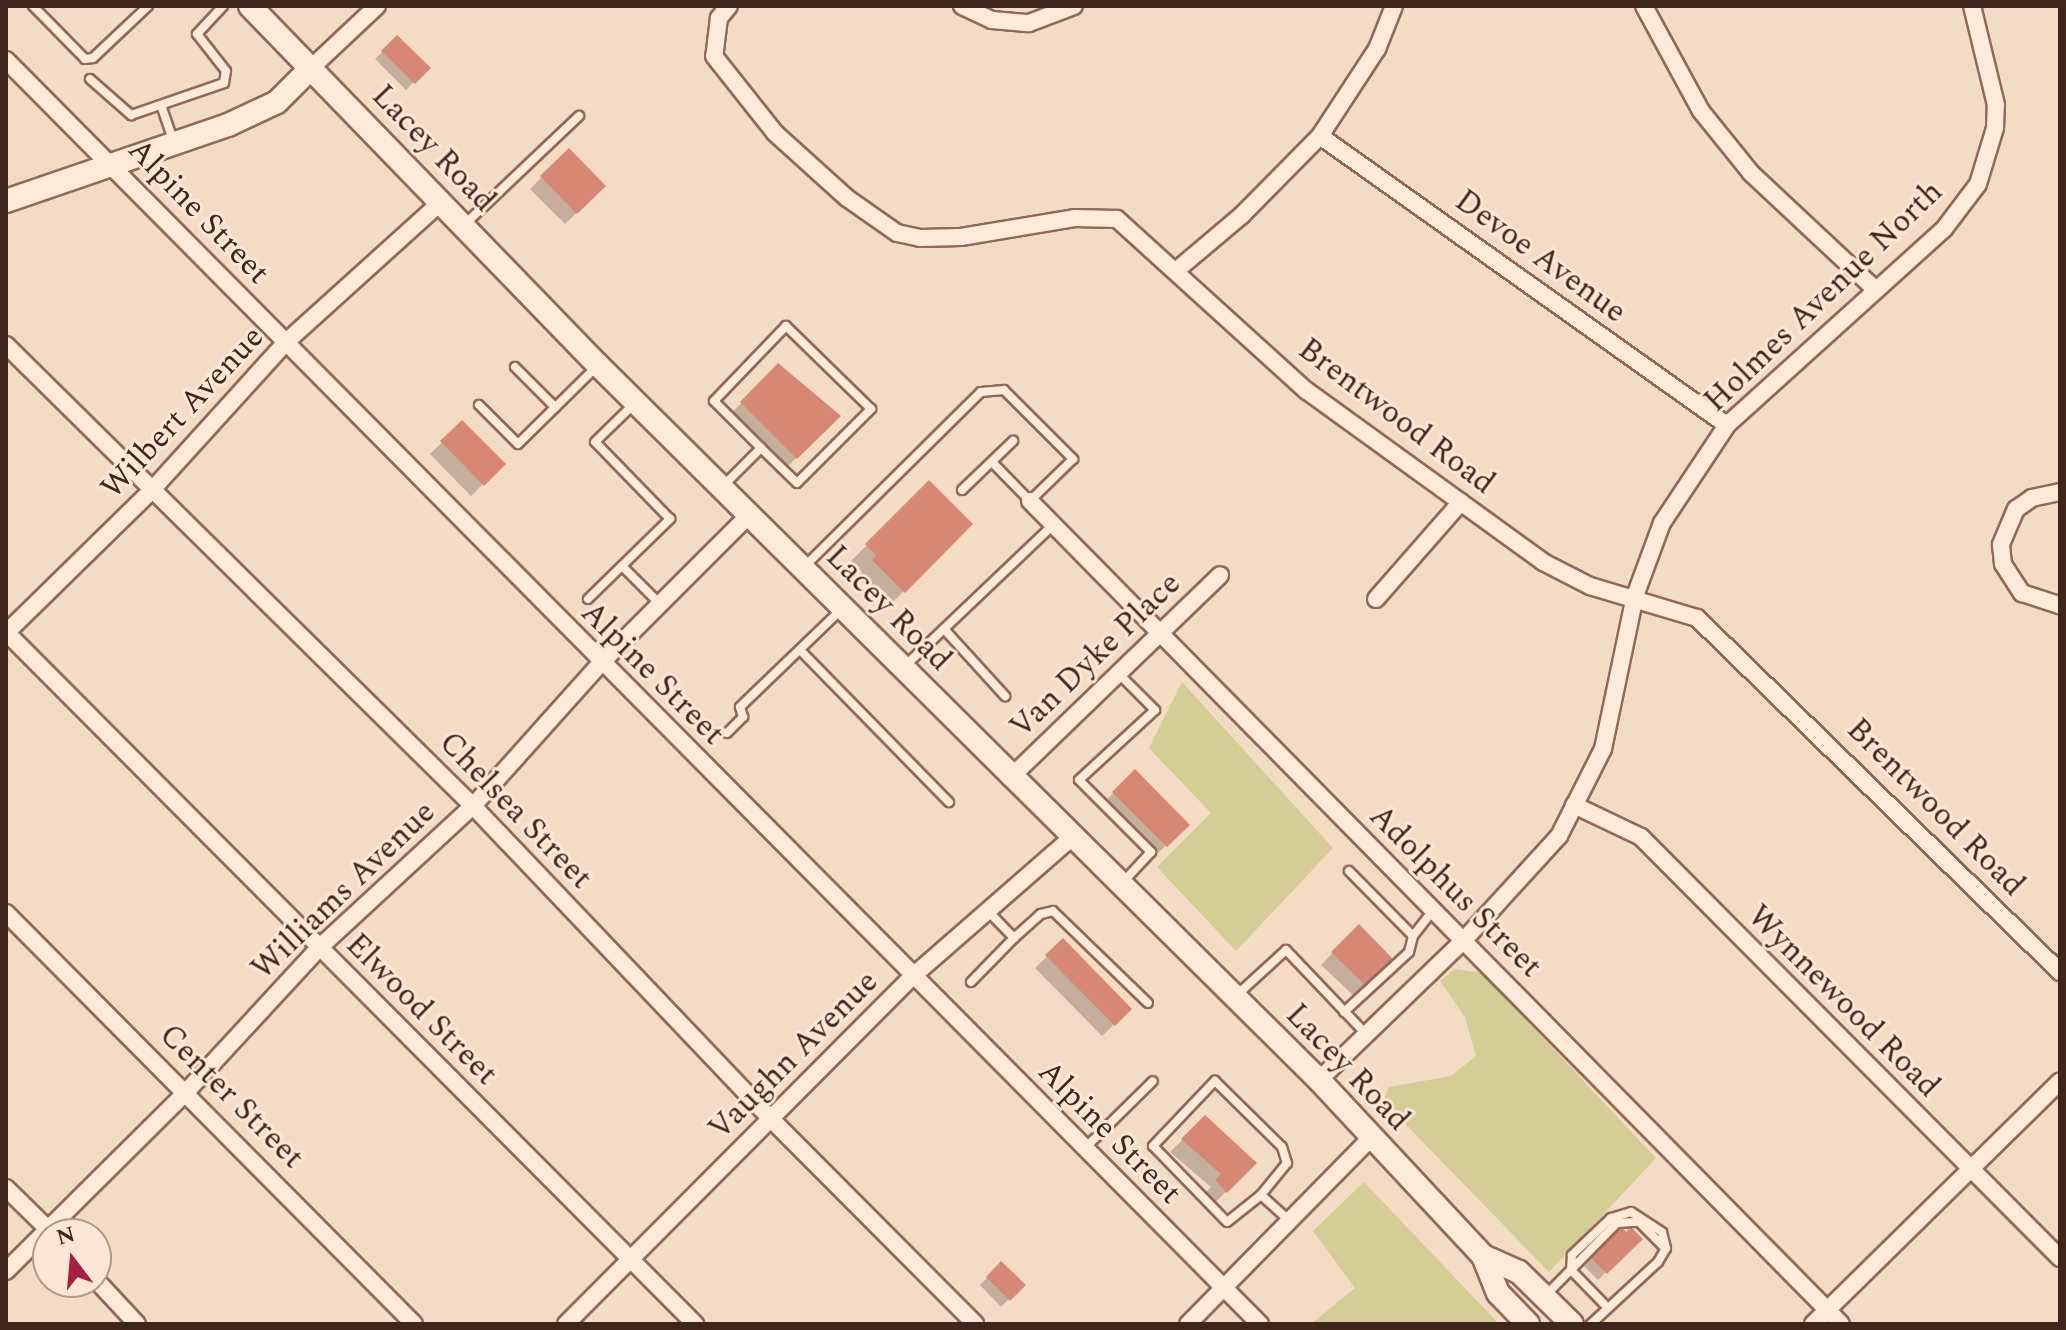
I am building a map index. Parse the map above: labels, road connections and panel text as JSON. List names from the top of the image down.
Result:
{
  "streets": {
    "main road": ["Lacey Road"],
    "street": [
      "Alpine Street",
      "Devoe Avenue",
      "Holmes Avenue North",
      "Wilbert Avenue",
      "Brentwood Road",
      "Van Dyke Place",
      "Chelsea Street",
      "Williams Avenue",
      "Adolphus Street",
      "Wynnewood Road",
      "Elwood Street",
      "Vaughn Avenue",
      "Center Street"
    ]
  },
  "crossings": [
    ["Lacey Road", "Holmes Avenue North"],
    ["Lacey Road", "Wilbert Avenue"],
    ["Lacey Road", "Van Dyke Place"],
    ["Lacey Road", "Williams Avenue"],
    ["Lacey Road", "Vaughn Avenue"],
    ["Alpine Street", "Wilbert Avenue"],
    ["Alpine Street", "Williams Avenue"],
    ["Alpine Street", "Vaughn Avenue"],
    ["Devoe Avenue", "Holmes Avenue North"],
    ["Holmes Avenue North", "Brentwood Road"],
    ["Holmes Avenue North", "Adolphus Street"],
    ["Holmes Avenue North", "Wynnewood Road"],
    ["Wilbert Avenue", "Chelsea Street"],
    ["Wilbert Avenue", "Elwood Street"],
    ["Van Dyke Place", "Adolphus Street"],
    ["Chelsea Street", "Williams Avenue"],
    ["Chelsea Street", "Vaughn Avenue"],
    ["Williams Avenue", "Elwood Street"],
    ["Williams Avenue", "Center Street"],
    ["Elwood Street", "Vaughn Avenue"]
  ],
  "north": "top"
}
